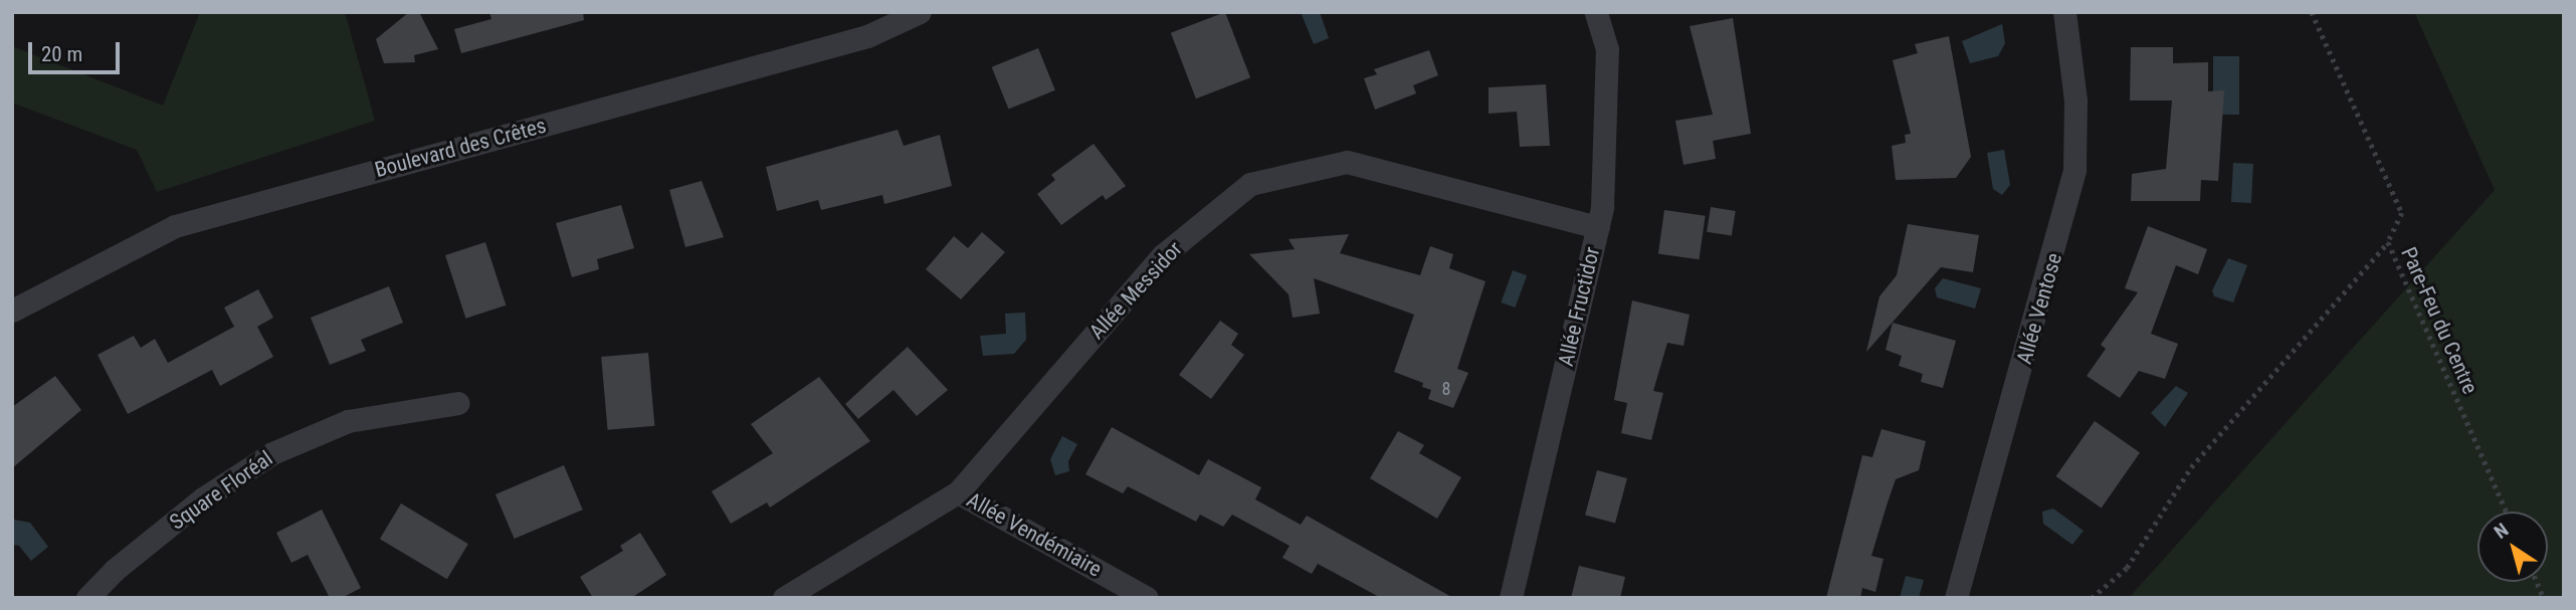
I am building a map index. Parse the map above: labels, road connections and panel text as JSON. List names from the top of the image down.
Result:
{
  "streets": {
    "street": [
      "Boulevard des Crêtes",
      "Allée Messidor",
      "Allée Fructidor",
      "Allée Ventose",
      "Square Floréal",
      "Allée Vendémiaire"
    ],
    "path": ["Pare-Feu du Centre"]
  },
  "crossings": [
    ["Allée Messidor", "Allée Fructidor"],
    ["Allée Messidor", "Allée Vendémiaire"]
  ],
  "house_numbers": ["8"],
  "scale_bar": "20 m",
  "north": "top left"
}
